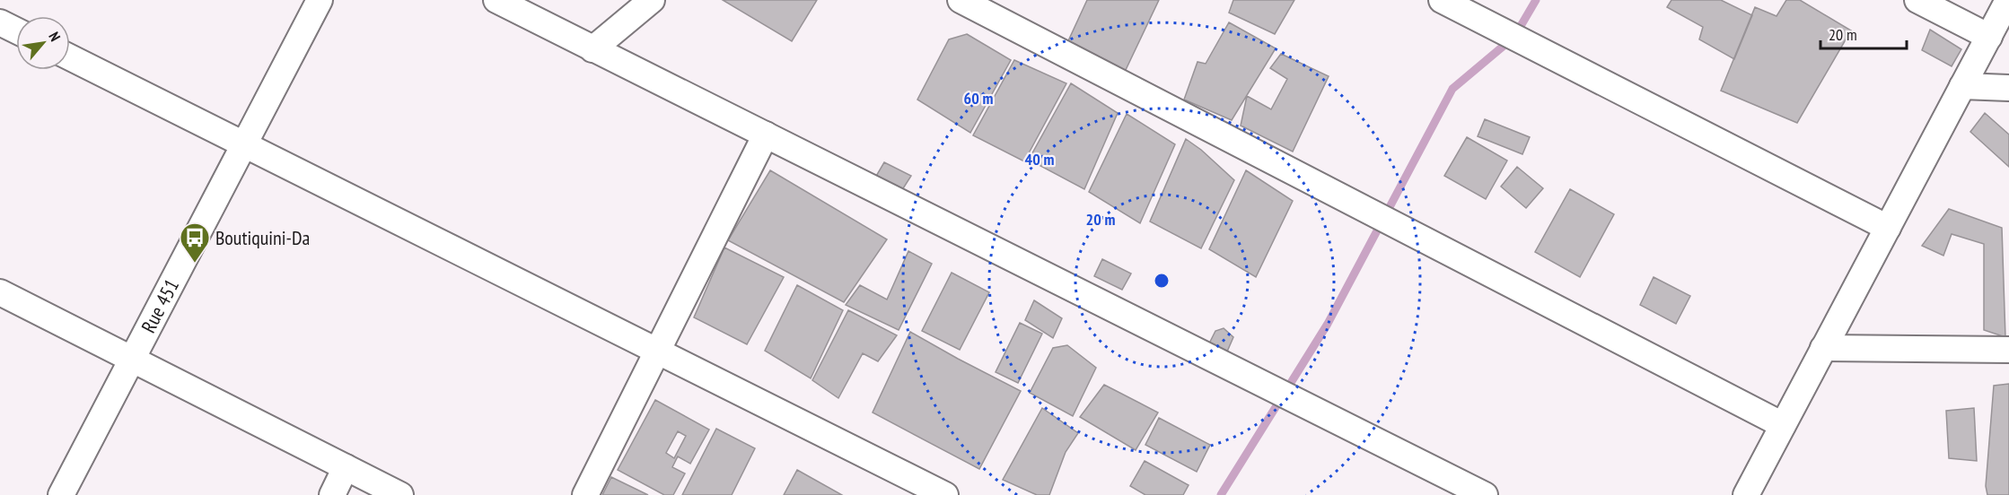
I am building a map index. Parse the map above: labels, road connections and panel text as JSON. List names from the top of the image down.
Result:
{
  "streets": {
    "street": ["Rue 451"]
  },
  "places": {
    "bus stop": ["Boutiquini-Da"]
  },
  "scale_bar": "20 m",
  "north": "top right",
  "rings": ["60 m", "40 m", "20 m"]
}
